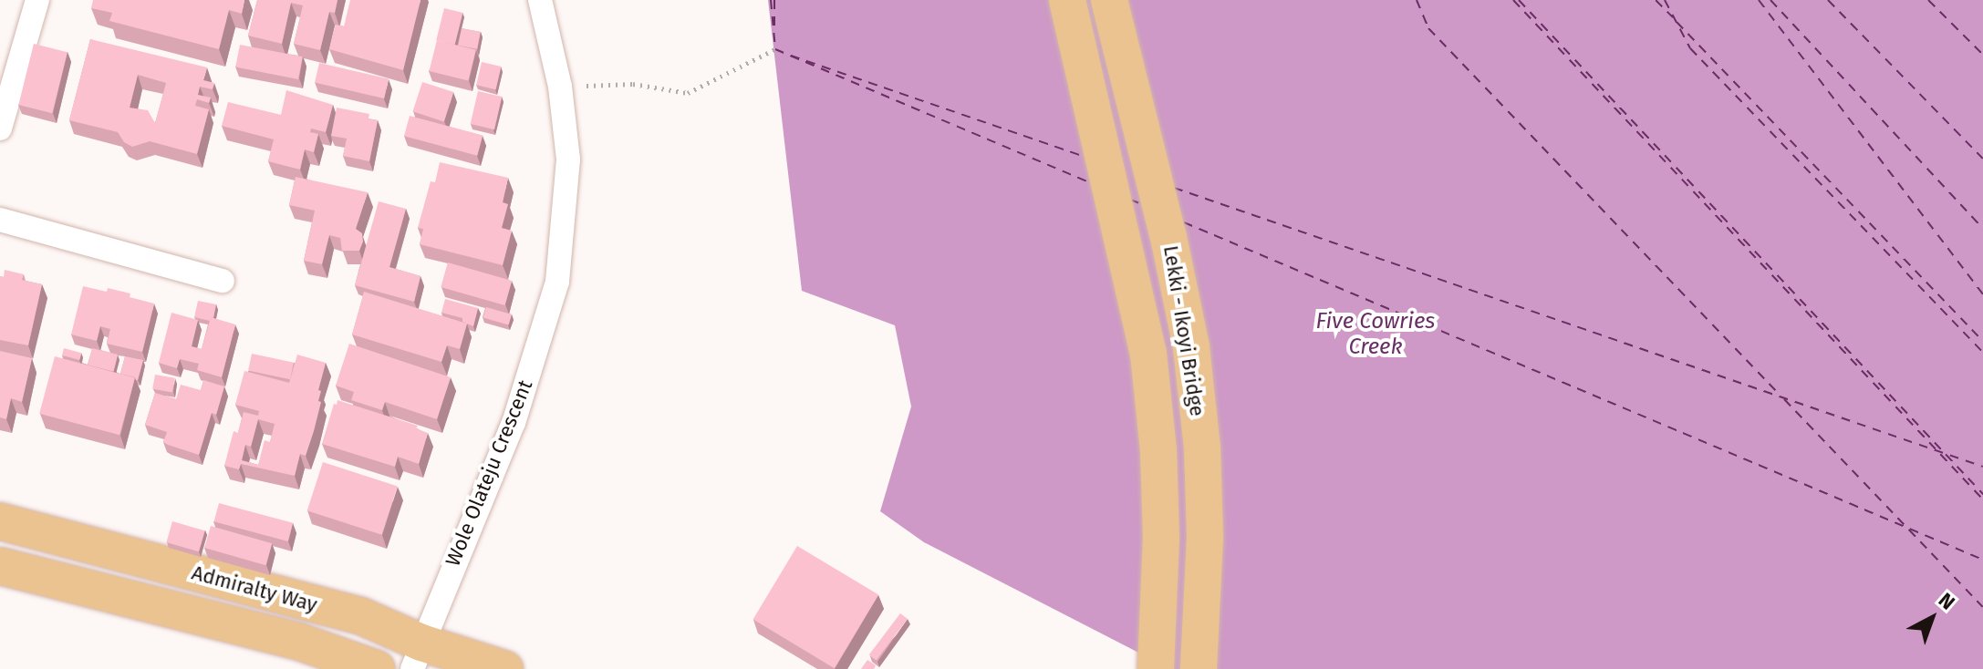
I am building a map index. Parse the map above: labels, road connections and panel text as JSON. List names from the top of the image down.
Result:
{
  "streets": {
    "main road": ["Lekki - Ikoyi Bridge", "Admiralty Way"],
    "street": ["Wole Olateju Crescent"]
  },
  "crossings": [
    ["Wole Olateju Crescent", "Admiralty Way"]
  ],
  "water": ["Five Cowries Creek"],
  "north": "top right"
}
